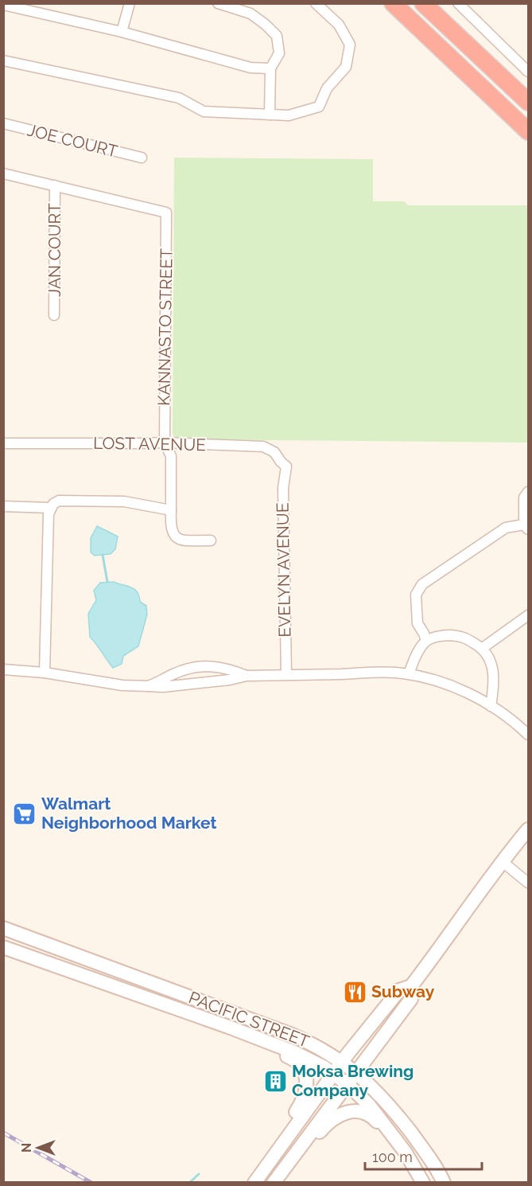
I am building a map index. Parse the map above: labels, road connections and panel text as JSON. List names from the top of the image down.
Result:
{
  "streets": {
    "main road": ["PACIFIC STREET"],
    "street": [
      "JOE COURT",
      "JAN COURT",
      "KANNASTO STREET",
      "LOST AVENUE",
      "EVELYN AVENUE"
    ]
  },
  "crossings": [
    ["JAN COURT", "KANNASTO STREET"],
    ["KANNASTO STREET", "LOST AVENUE"],
    ["LOST AVENUE", "EVELYN AVENUE"]
  ],
  "places": {
    "supermarket": ["Walmart Neighborhood Market"],
    "restaurant": ["Subway"],
    "building": ["Moksa Brewing Company"]
  },
  "scale_bar": "100 m",
  "north": "left"
}
